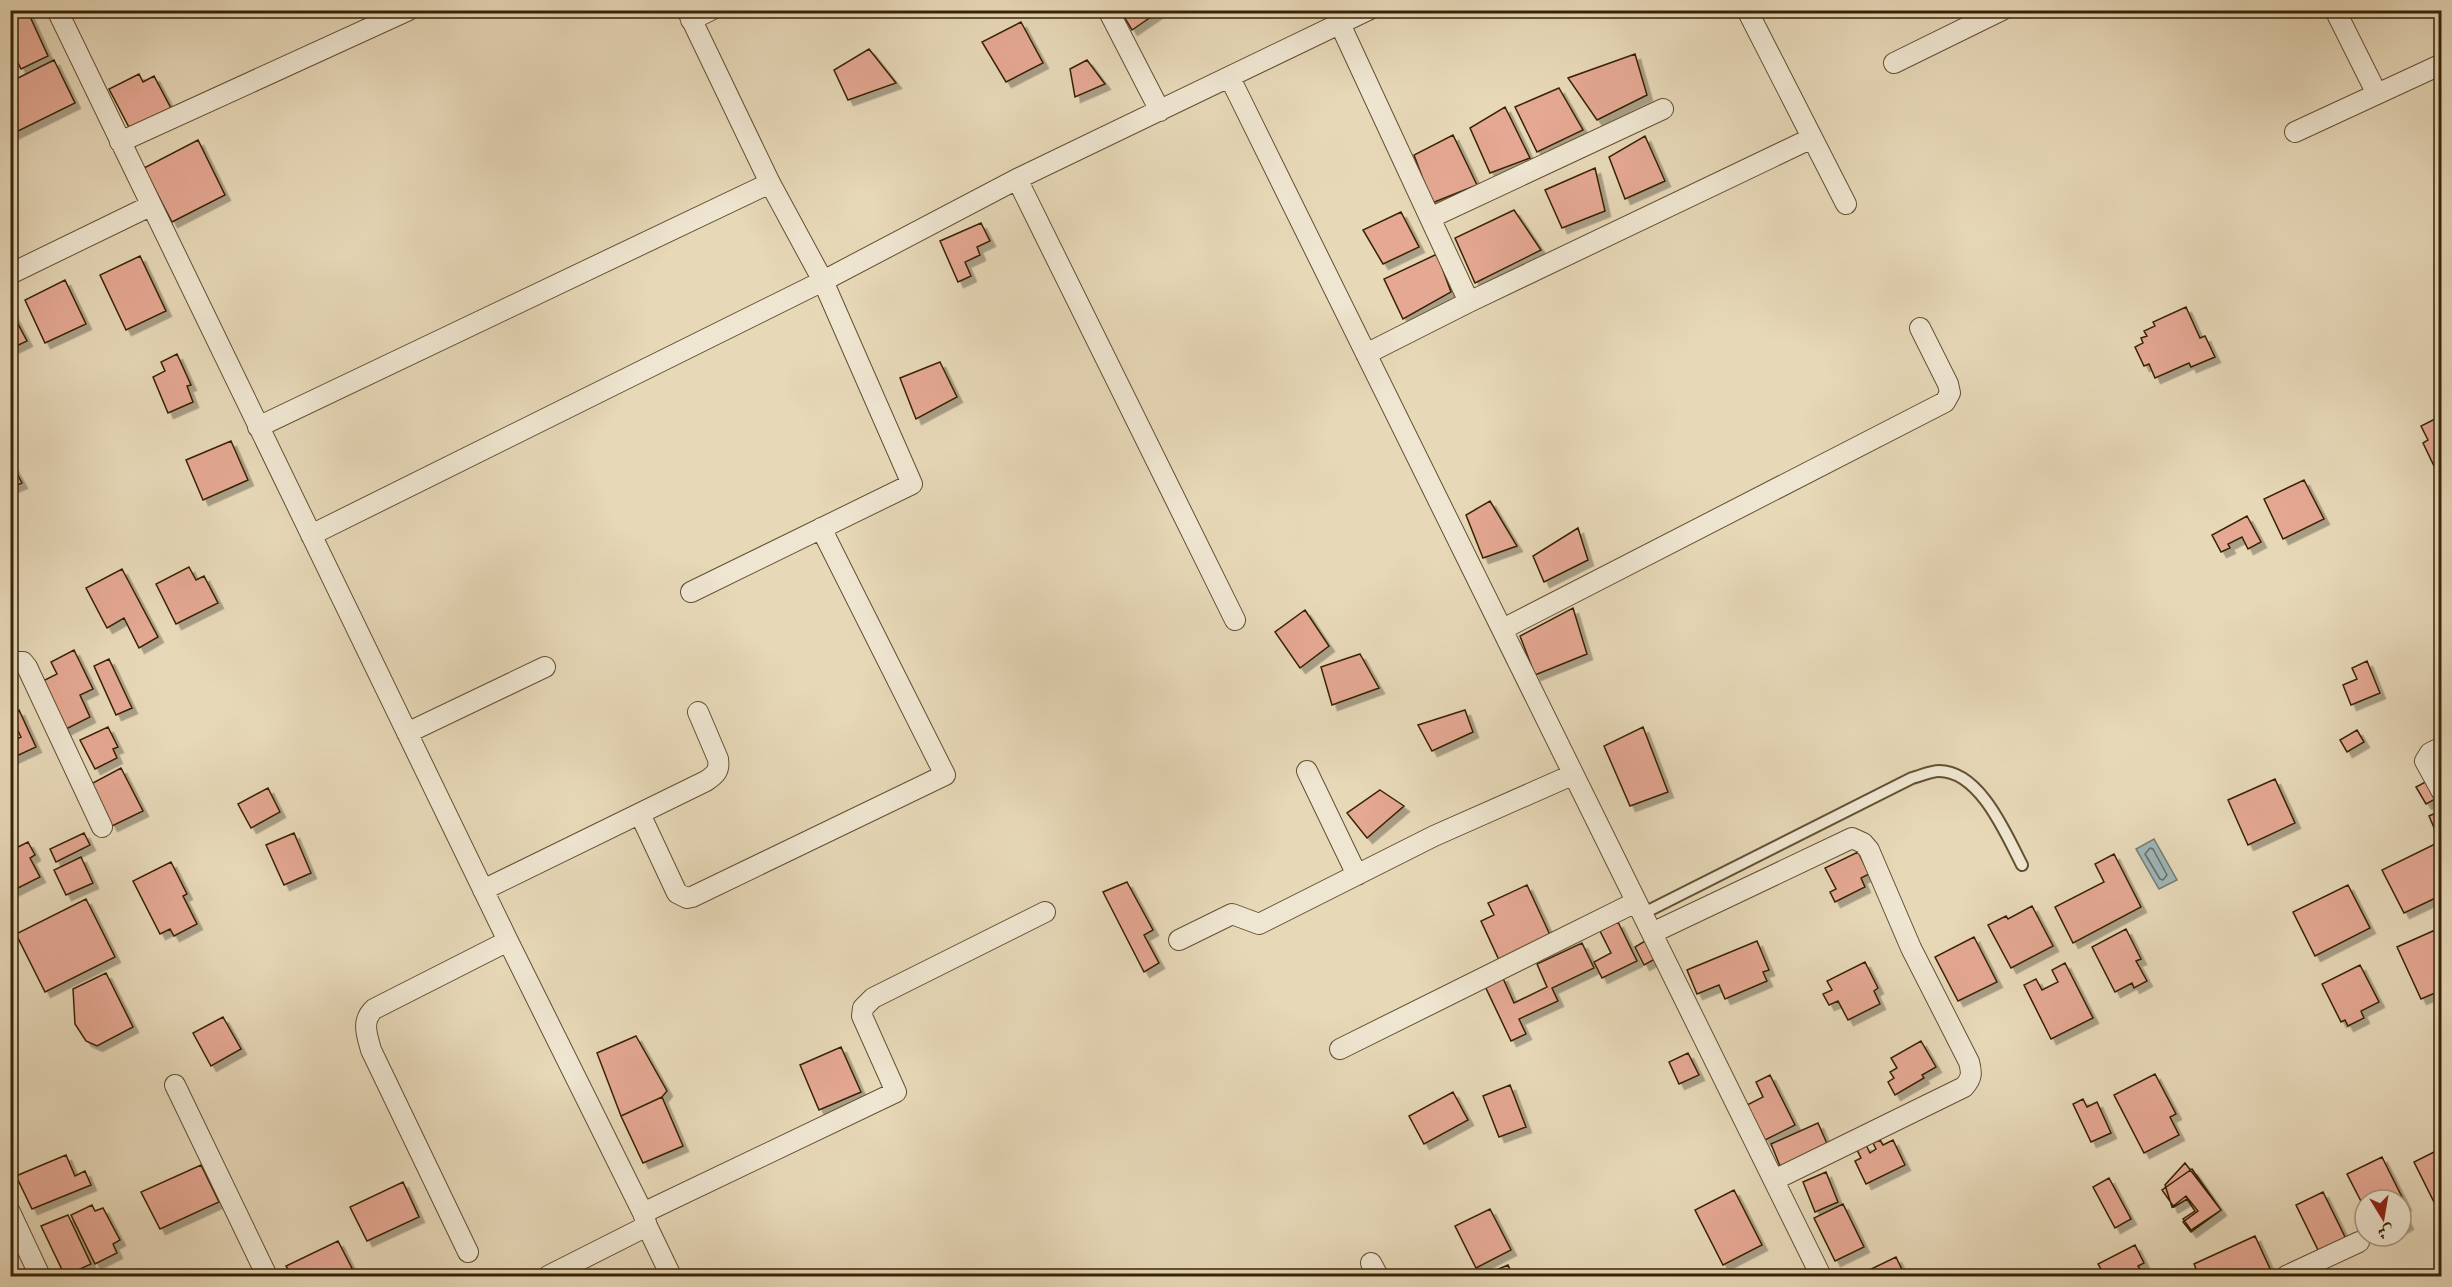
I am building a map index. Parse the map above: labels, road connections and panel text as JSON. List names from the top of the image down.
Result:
{
  "north": "bottom"
}
